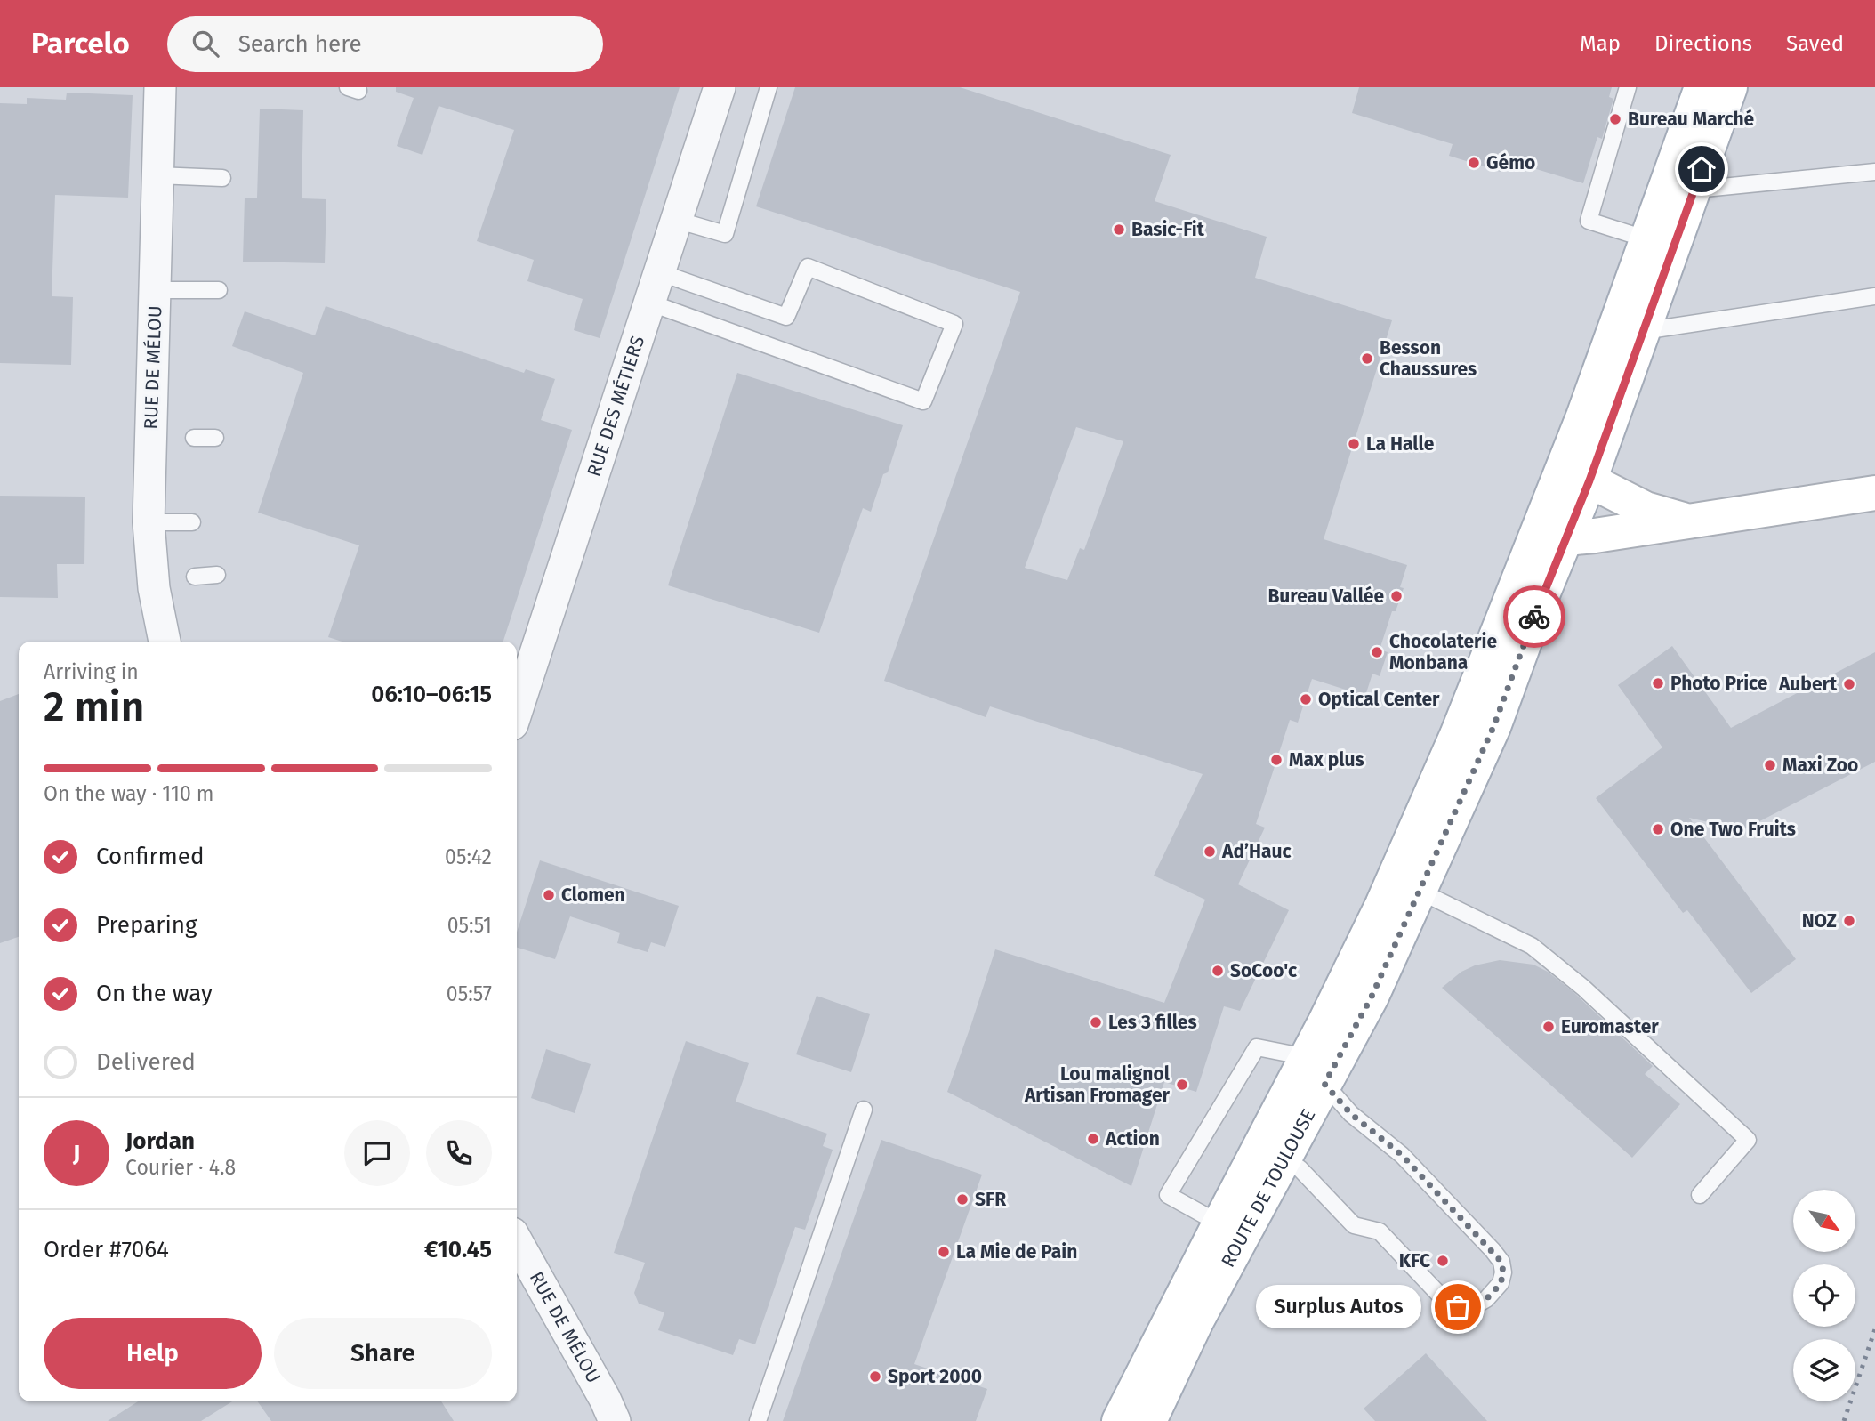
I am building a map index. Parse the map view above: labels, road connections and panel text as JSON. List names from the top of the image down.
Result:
{
  "streets": {
    "main road": ["ROUTE DE TOULOUSE"],
    "street": ["RUE DE MÉLOU", "RUE DES MÉTIERS"]
  },
  "places": [
    "Bureau Marché",
    "Gémo",
    "Basic-Fit",
    "Besson Chaussures",
    "La Halle",
    "Bureau Vallée",
    "Chocolaterie Monbana",
    "Photo Price",
    "Aubert",
    "Optical Center",
    "Max plus",
    "Maxi Zoo",
    "One Two Fruits",
    "Ad’Hauc",
    "Clomen",
    "NOZ",
    "SoCoo'c",
    "Les 3 filles",
    "Euromaster",
    "Lou malignol Artisan Fromager",
    "Action",
    "SFR",
    "La Mie de Pain",
    "KFC",
    "Surplus Autos",
    "Sport 2000"
  ],
  "north": "bottom right",
  "page": {
    "header": "Parcelo",
    "search": "Search here",
    "nav": ["Map", "Directions", "Saved"],
    "heading": ["2 min", "Arriving in", "06:10–06:15"],
    "panel": [
      "Jordan",
      "Courier · 4.8",
      "Order #7064",
      "€10.45"
    ],
    "bar": "On the way · 110 m",
    "list": [
      ["Confirmed", "05:42"],
      ["Preparing", "05:51"],
      ["On the way", "05:57"],
      "Delivered"
    ],
    "round": "J",
    "bubble": "Surplus Autos",
    "buttons": ["Help", "Share"]
  }
}
